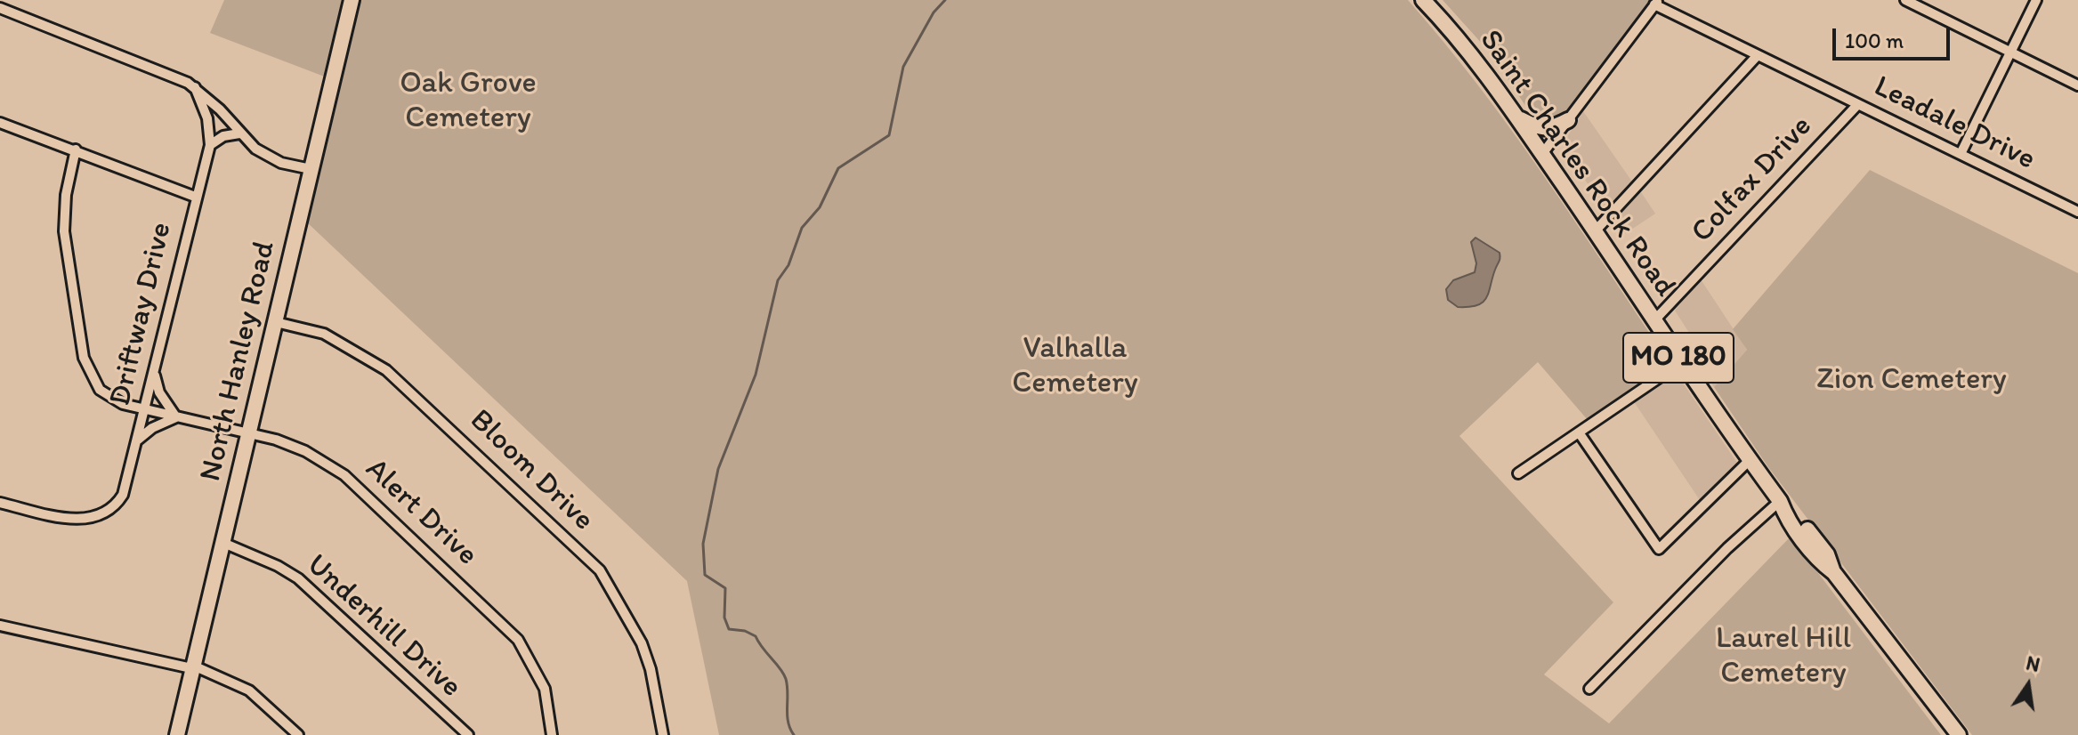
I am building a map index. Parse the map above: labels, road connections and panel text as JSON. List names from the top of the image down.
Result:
{
  "streets": {
    "main road": ["Saint Charles Rock Road", "MO 180", "North Hanley Road"],
    "street": [
      "Leadale Drive",
      "Colfax Drive",
      "Driftway Drive",
      "Bloom Drive",
      "Alert Drive",
      "Underhill Drive"
    ]
  },
  "crossings": [
    ["Leadale Drive", "Colfax Drive"],
    ["Saint Charles Rock Road", "Colfax Drive"],
    ["Driftway Drive", "Alert Drive"],
    ["North Hanley Road", "Bloom Drive"],
    ["North Hanley Road", "Alert Drive"],
    ["North Hanley Road", "Underhill Drive"]
  ],
  "parks": [
    "Oak Grove Cemetery",
    "Valhalla Cemetery",
    "Zion Cemetery",
    "Laurel Hill Cemetery"
  ],
  "scale_bar": "100 m",
  "north": "top"
}
